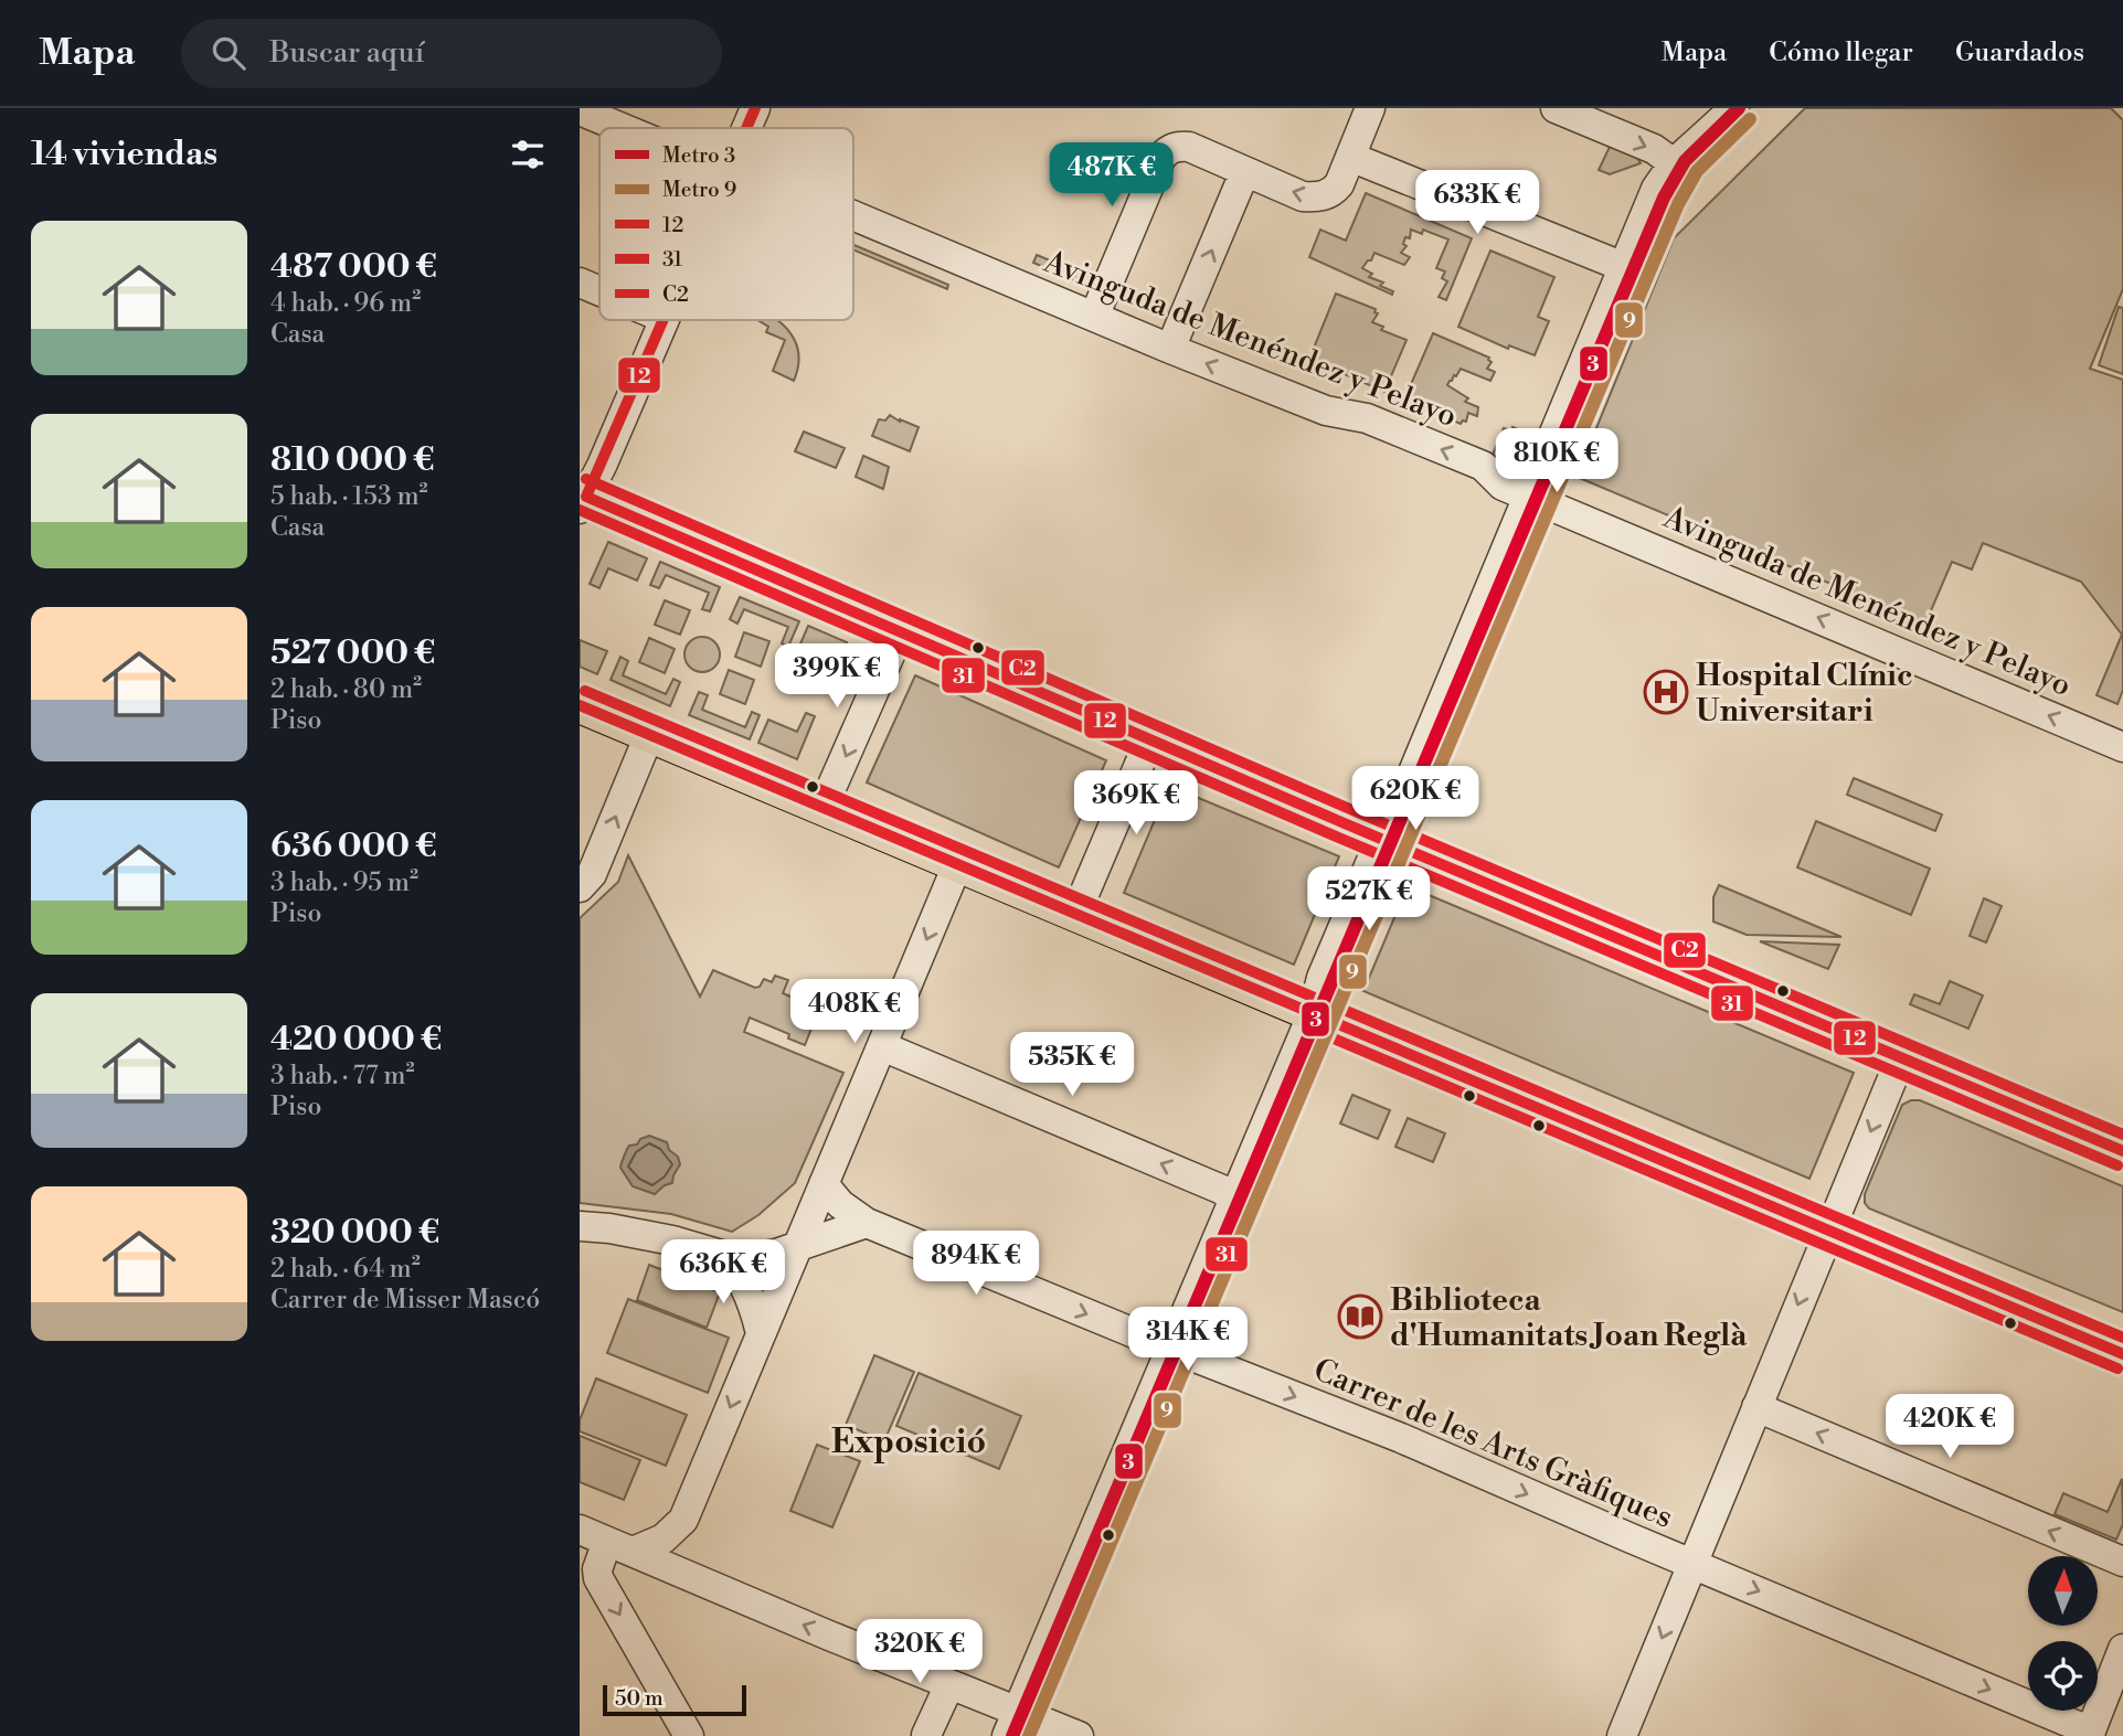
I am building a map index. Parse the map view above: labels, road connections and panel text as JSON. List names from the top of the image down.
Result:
{
  "streets": {
    "street": ["Avinguda de Menéndez y Pelayo", "Carrer de les Arts Gràfiques"]
  },
  "one_way": ["Avinguda de Menéndez y Pelayo"],
  "districts": ["Exposició"],
  "places": {
    "hospital": ["Hospital Clínic Universitari"],
    "library": ["Biblioteca d'Humanitats Joan Reglà"]
  },
  "lines": [
    "metro line 3",
    "transit line 12",
    "metro line 9",
    "transit line C2",
    "transit line 31"
  ],
  "legend": [
    "Metro 3",
    "Metro 9",
    "12",
    "31",
    "C2"
  ],
  "scale_bar": "50 m",
  "north": "top",
  "page": {
    "header": "Mapa",
    "search": "Buscar aquí",
    "nav": ["Mapa", "Cómo llegar", "Guardados"],
    "heading": "14 viviendas",
    "price": [
      "487K €",
      "633K €",
      "810K €",
      "399K €",
      "620K €",
      "369K €",
      "527K €",
      "408K €",
      "535K €",
      "894K €",
      "636K €",
      "314K €",
      "420K €",
      "320K €"
    ],
    "list": [
      {
        "name": "487 000 €",
        "note": "4 hab. · 96 m² · Casa"
      },
      {
        "name": "810 000 €",
        "note": "5 hab. · 153 m² · Casa"
      },
      {
        "name": "527 000 €",
        "note": "2 hab. · 80 m² · Piso"
      },
      {
        "name": "636 000 €",
        "note": "3 hab. · 95 m² · Piso"
      },
      {
        "name": "420 000 €",
        "note": "3 hab. · 77 m² · Piso"
      },
      {
        "name": "320 000 €",
        "note": "2 hab. · 64 m² · Carrer de Misser Mascó"
      }
    ],
    "scale": "50 m"
  }
}
